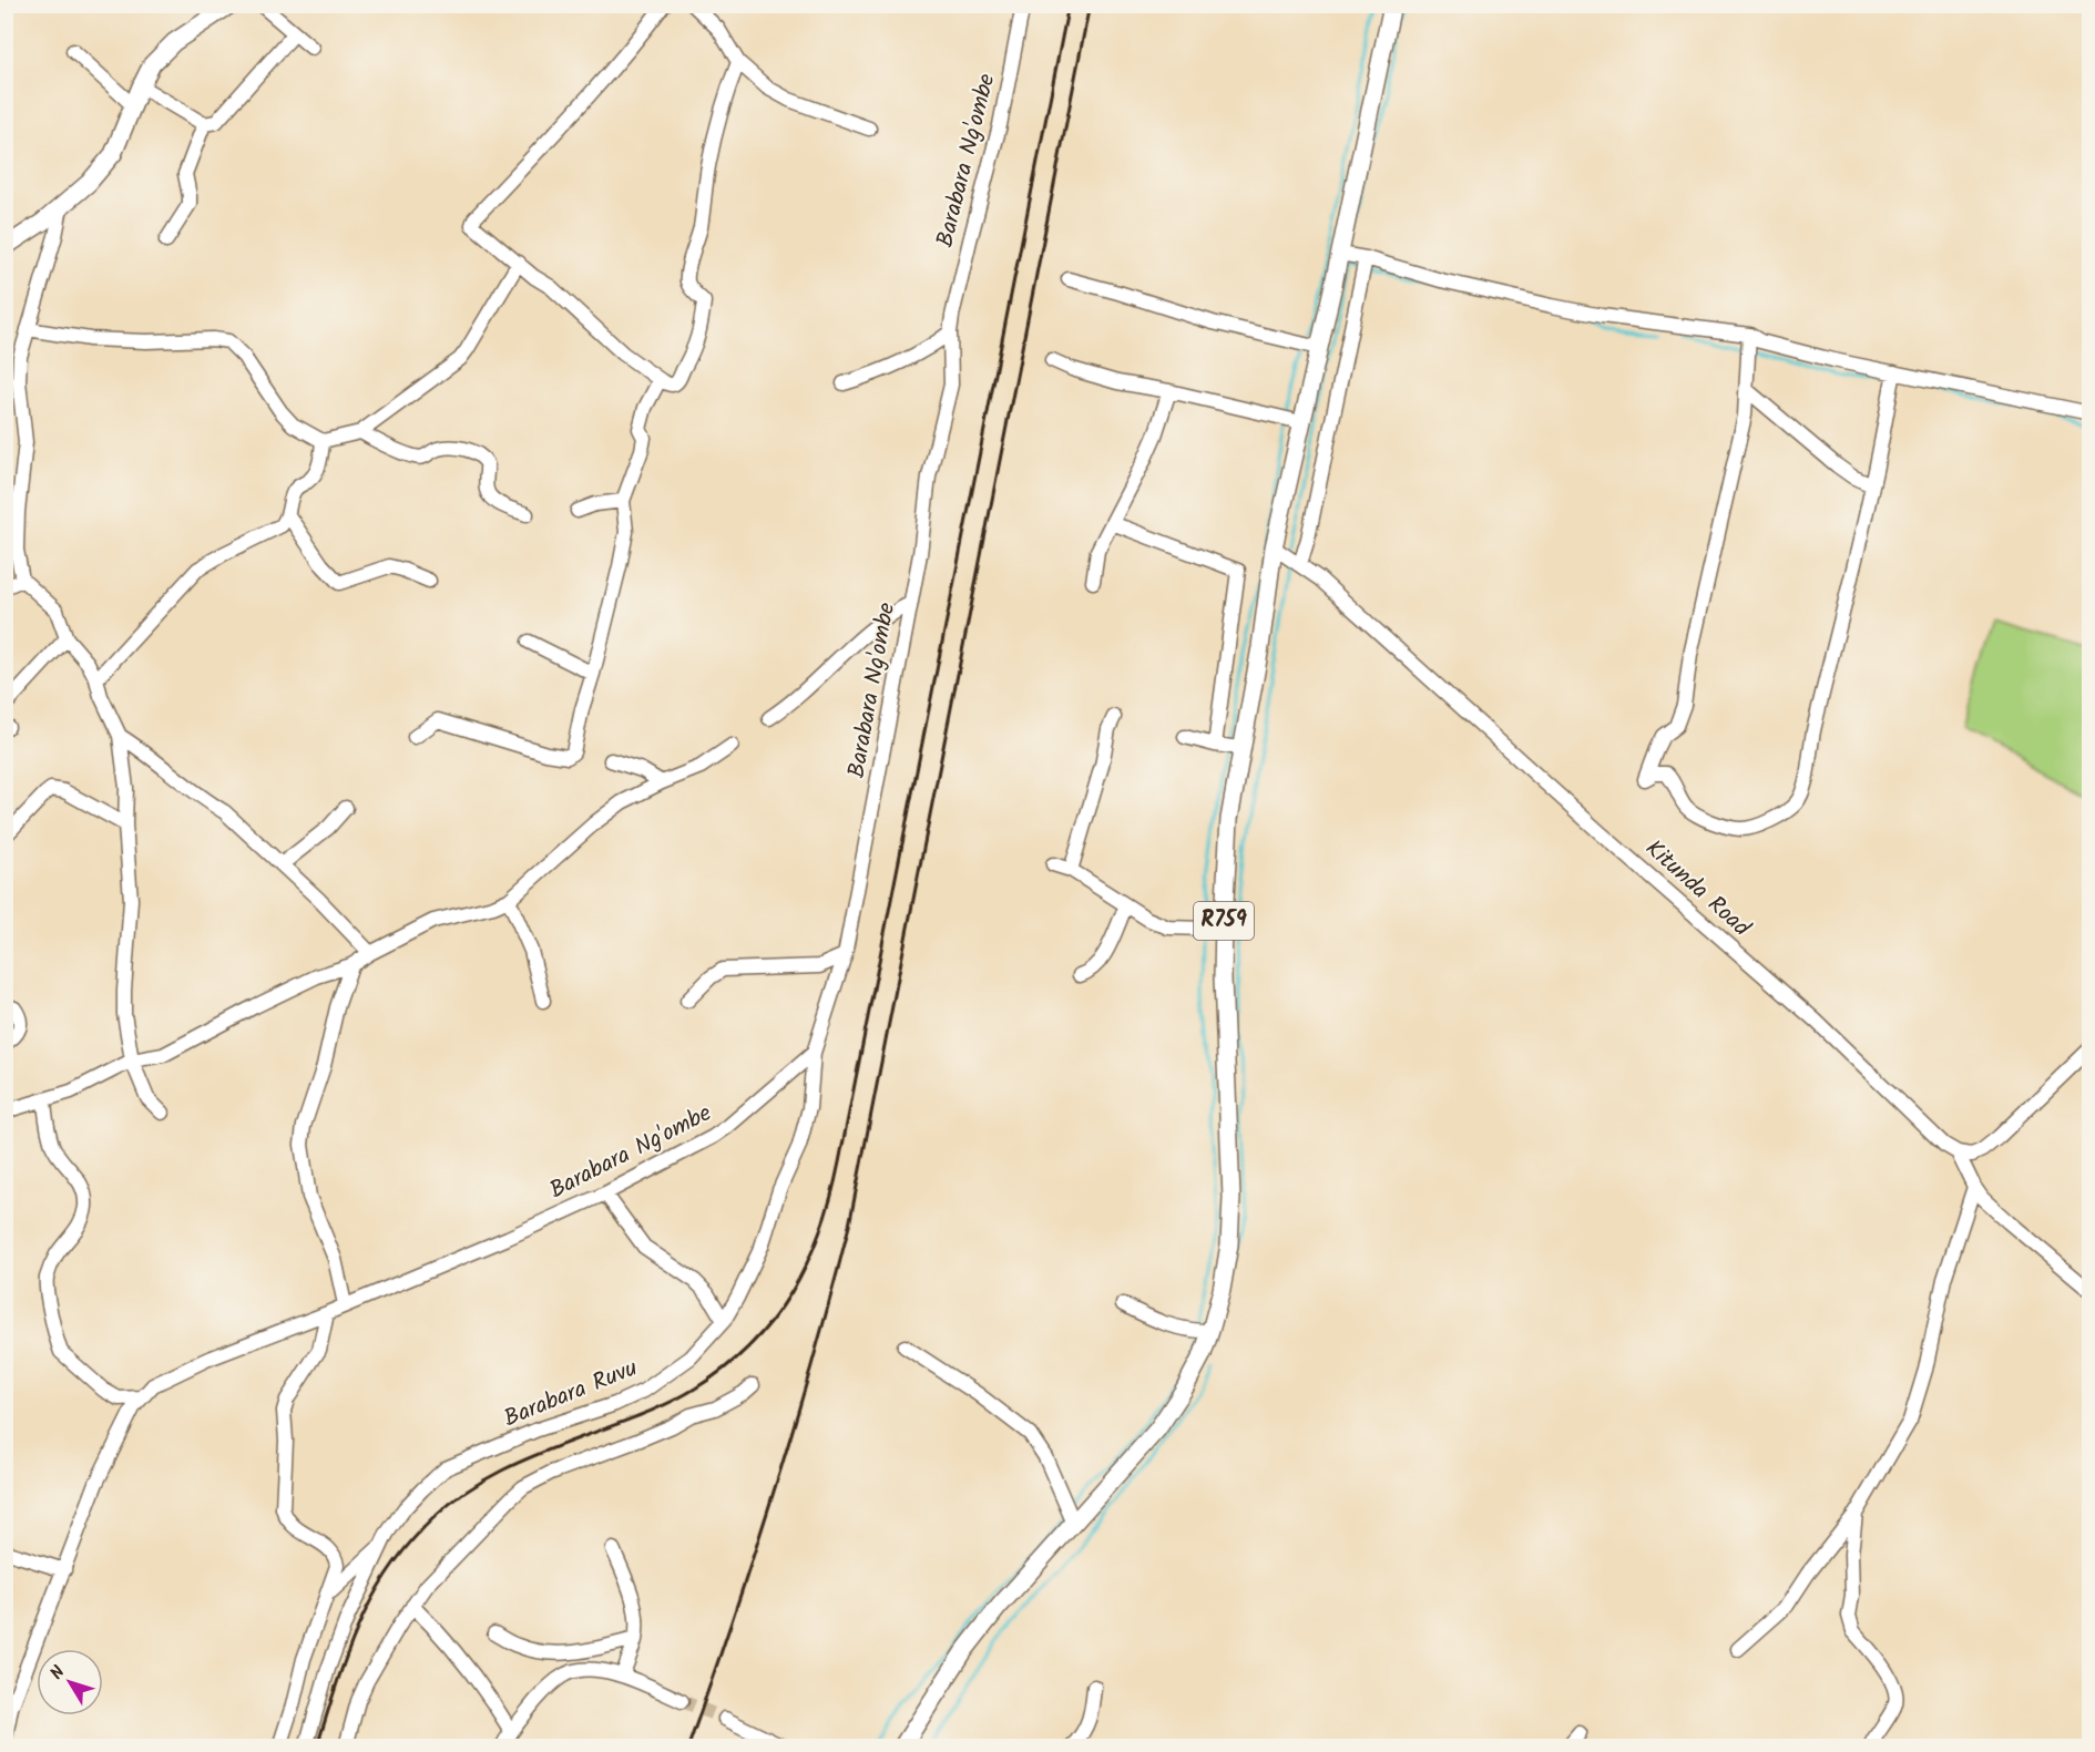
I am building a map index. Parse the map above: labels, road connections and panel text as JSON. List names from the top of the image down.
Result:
{
  "streets": {
    "main road": ["R759"],
    "street": ["Barabara Ng'ombe", "Kitunda Road", "Barabara Ruvu"]
  },
  "crossings": [
    ["Barabara Ng'ombe", "Barabara Ruvu"],
    ["Kitunda Road", "R759"]
  ],
  "north": "top left"
}
